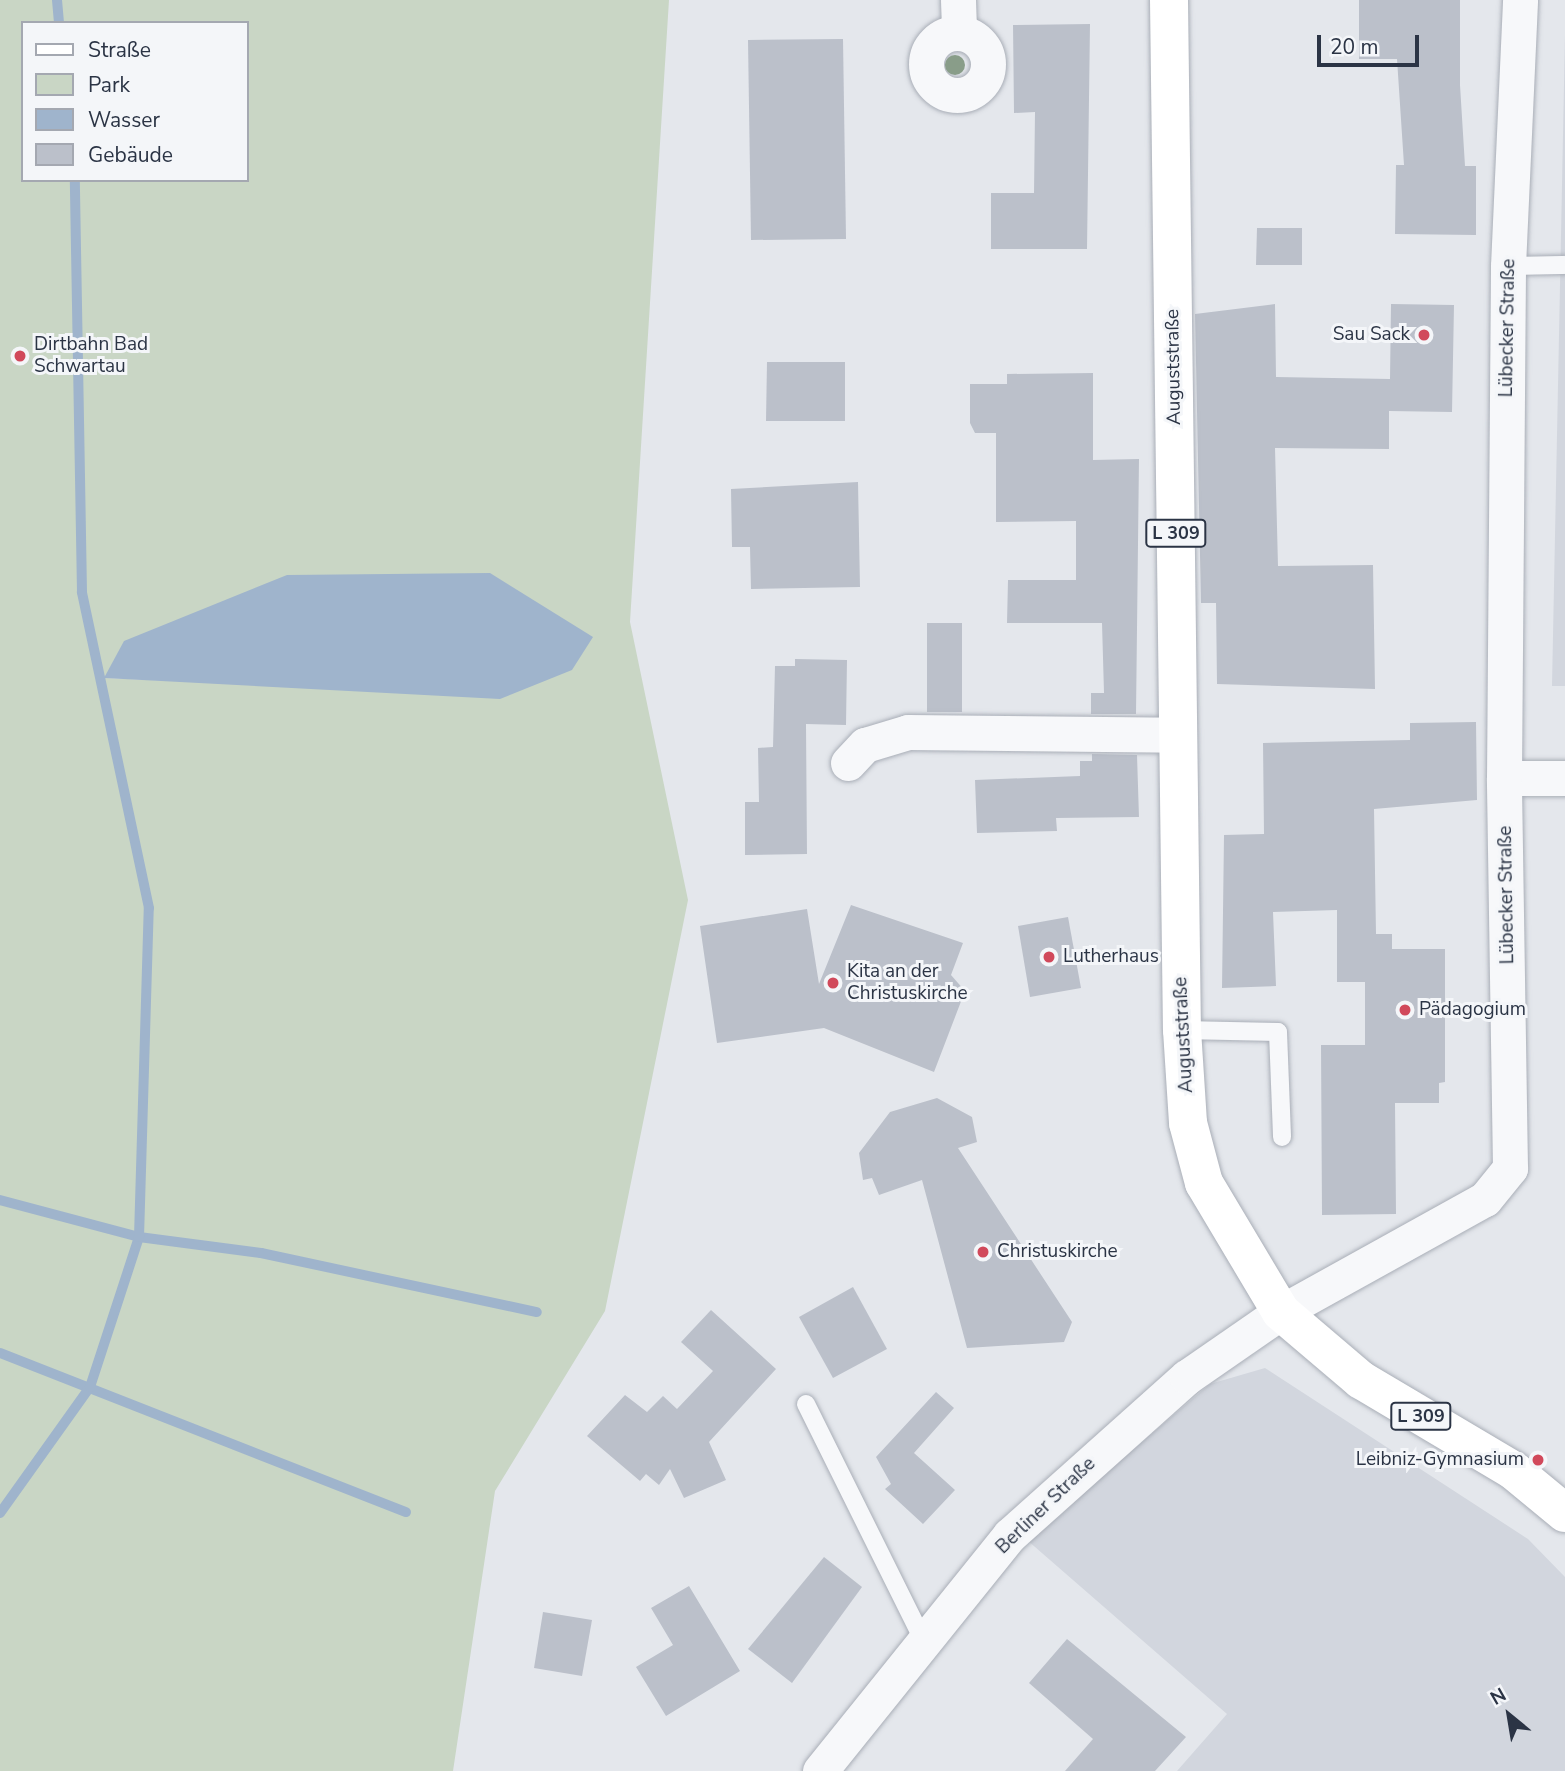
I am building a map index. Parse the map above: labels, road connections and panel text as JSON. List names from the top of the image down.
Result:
{
  "streets": {
    "main road": ["Auguststraße", "L 309"],
    "street": ["Lübecker Straße", "Berliner Straße"]
  },
  "crossings": [
    ["Lübecker Straße", "Auguststraße"],
    ["Lübecker Straße", "L 309"],
    ["Lübecker Straße", "Berliner Straße"],
    ["Auguststraße", "L 309"],
    ["Auguststraße", "Berliner Straße"],
    ["L 309", "Berliner Straße"]
  ],
  "places": [
    "Sau Sack",
    "Dirtbahn Bad Schwartau",
    "Lutherhaus",
    "Kita an der Christuskirche",
    "Pädagogium",
    "Christuskirche",
    "Leibniz-Gymnasium"
  ],
  "legend": [
    "Straße",
    "Park",
    "Wasser",
    "Gebäude"
  ],
  "scale_bar": "20 m",
  "north": "top left"
}
